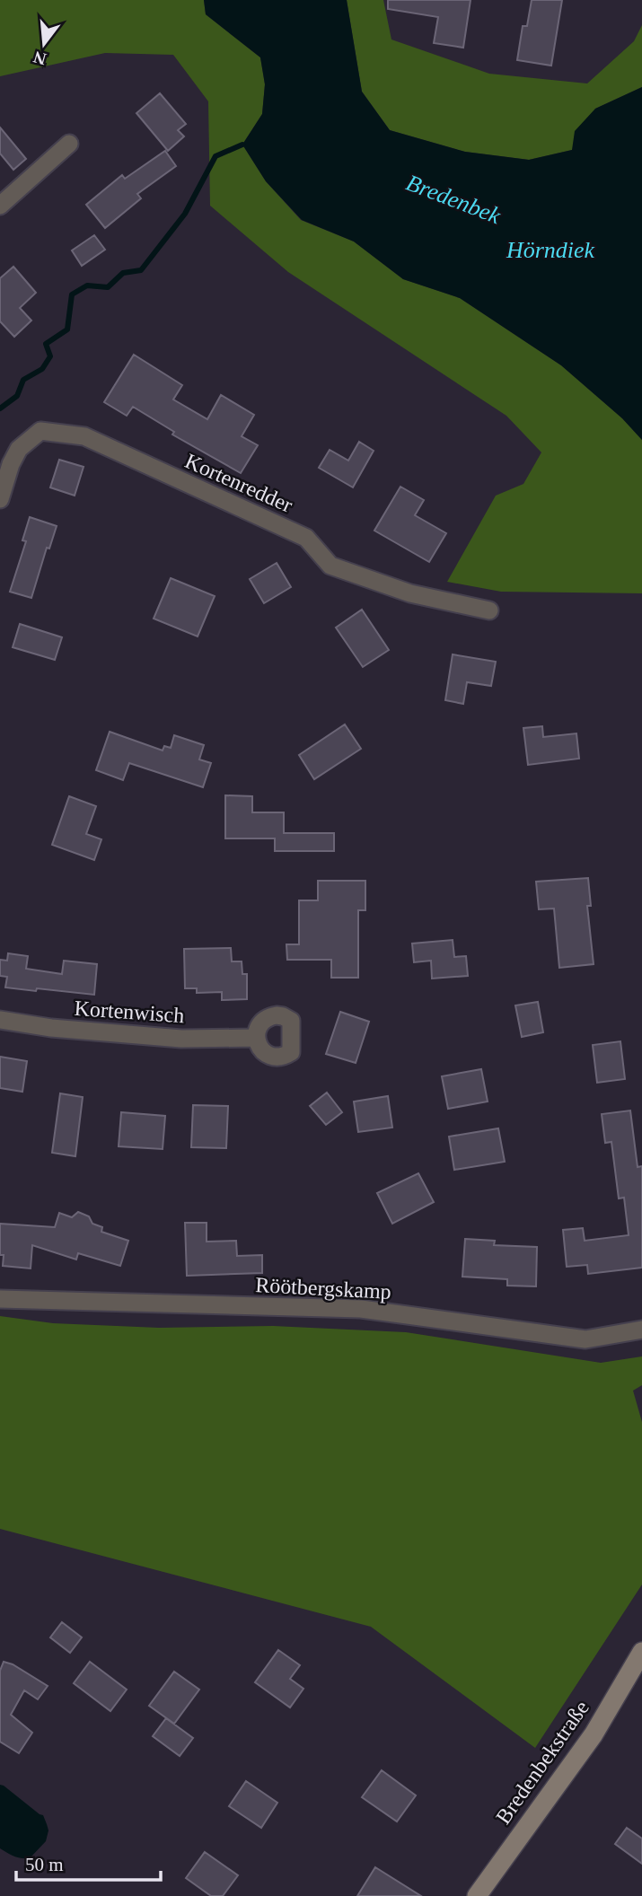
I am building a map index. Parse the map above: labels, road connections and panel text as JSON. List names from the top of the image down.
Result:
{
  "streets": {
    "street": [
      "Kortenredder",
      "Kortenwisch",
      "Röötbergskamp",
      "Bredenbekstraße"
    ]
  },
  "water": ["Bredenbek", "Hörndiek"],
  "scale_bar": "50 m",
  "north": "bottom"
}
